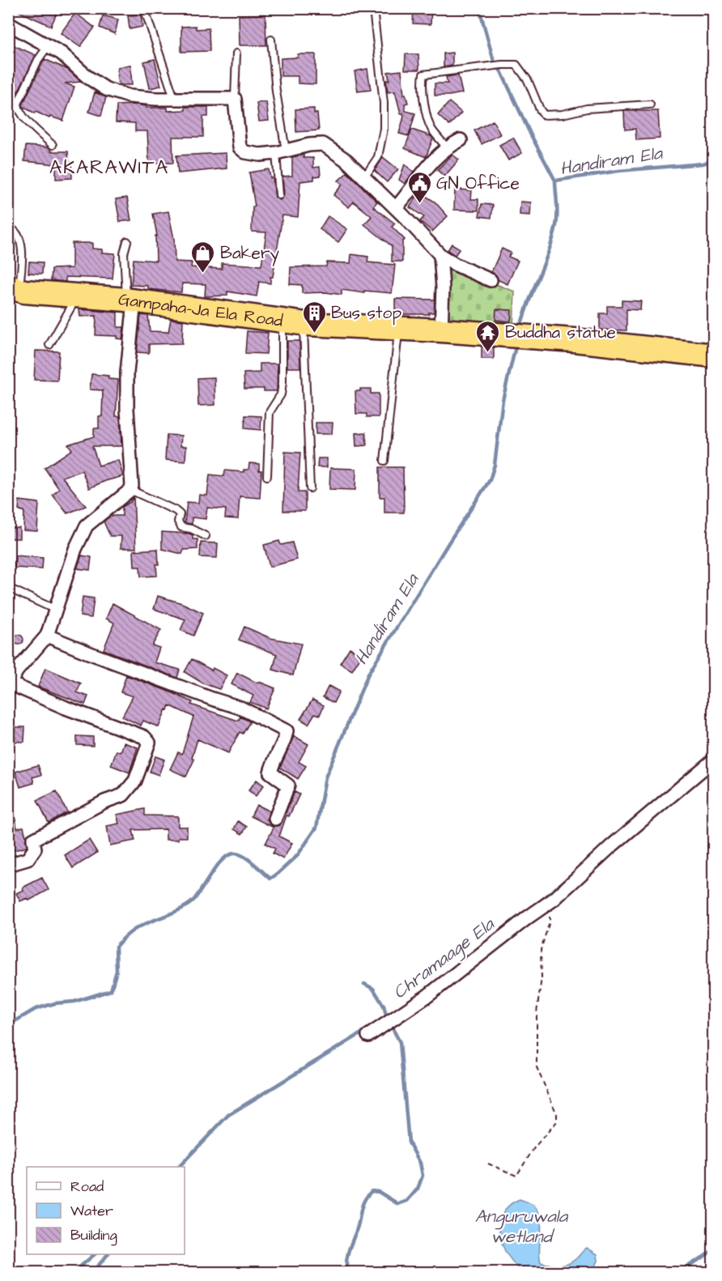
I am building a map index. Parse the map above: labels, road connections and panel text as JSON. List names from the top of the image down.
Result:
{
  "streets": {
    "highway": ["Gampaha-Ja Ela Road"]
  },
  "districts": ["AKARAWITA"],
  "water": ["Handiram Ela", "Chramaage Ela", "Anguruwala wetland"],
  "places": {
    "public building": ["GN Office"],
    "shop": ["Bakery"],
    "building": ["Bus stop"],
    "temple": ["Buddha statue"]
  },
  "legend": ["Road", "Water", "Building"]
}
